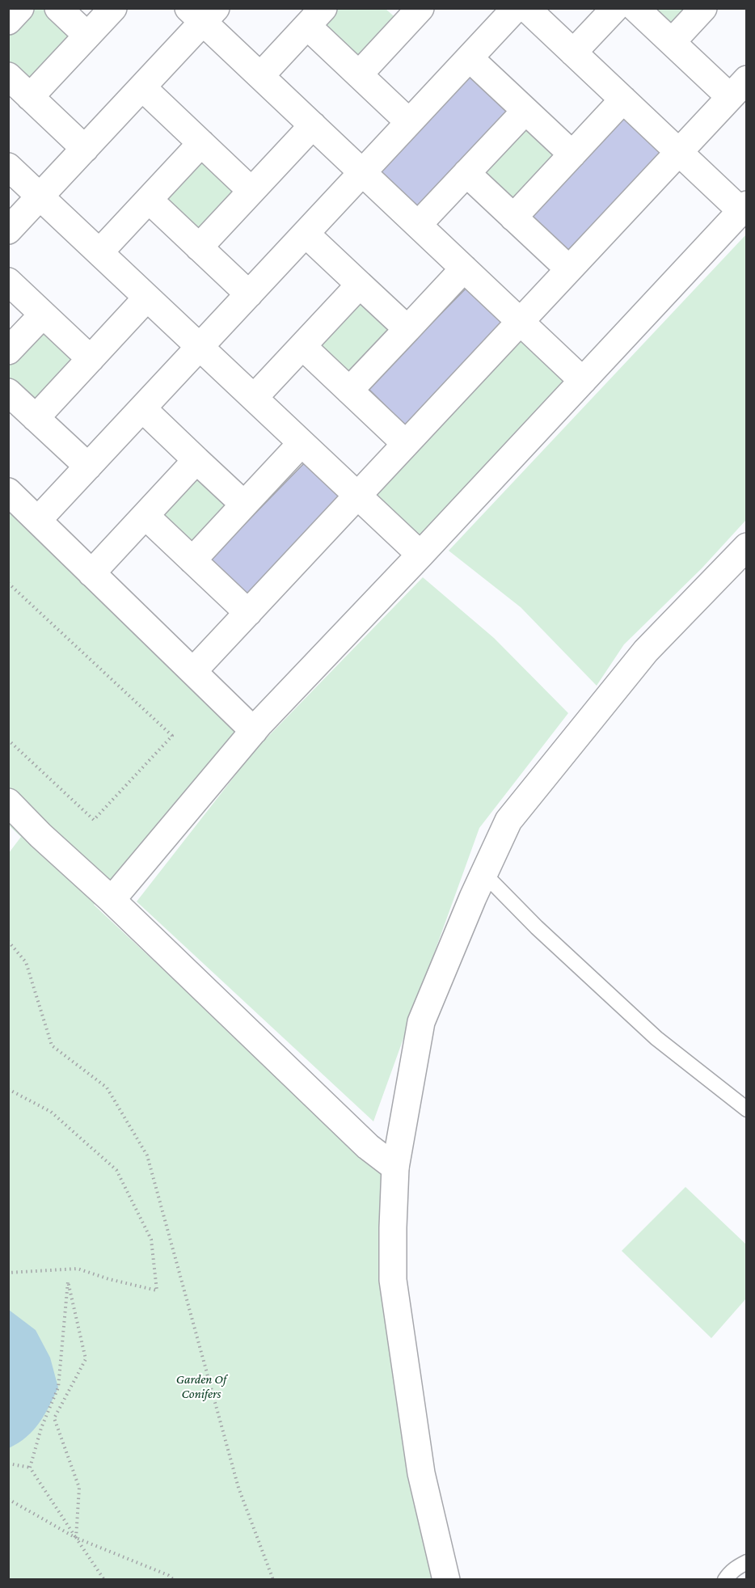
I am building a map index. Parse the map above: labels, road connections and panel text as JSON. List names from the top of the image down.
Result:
{
  "parks": ["Garden Of Conifers"]
}
